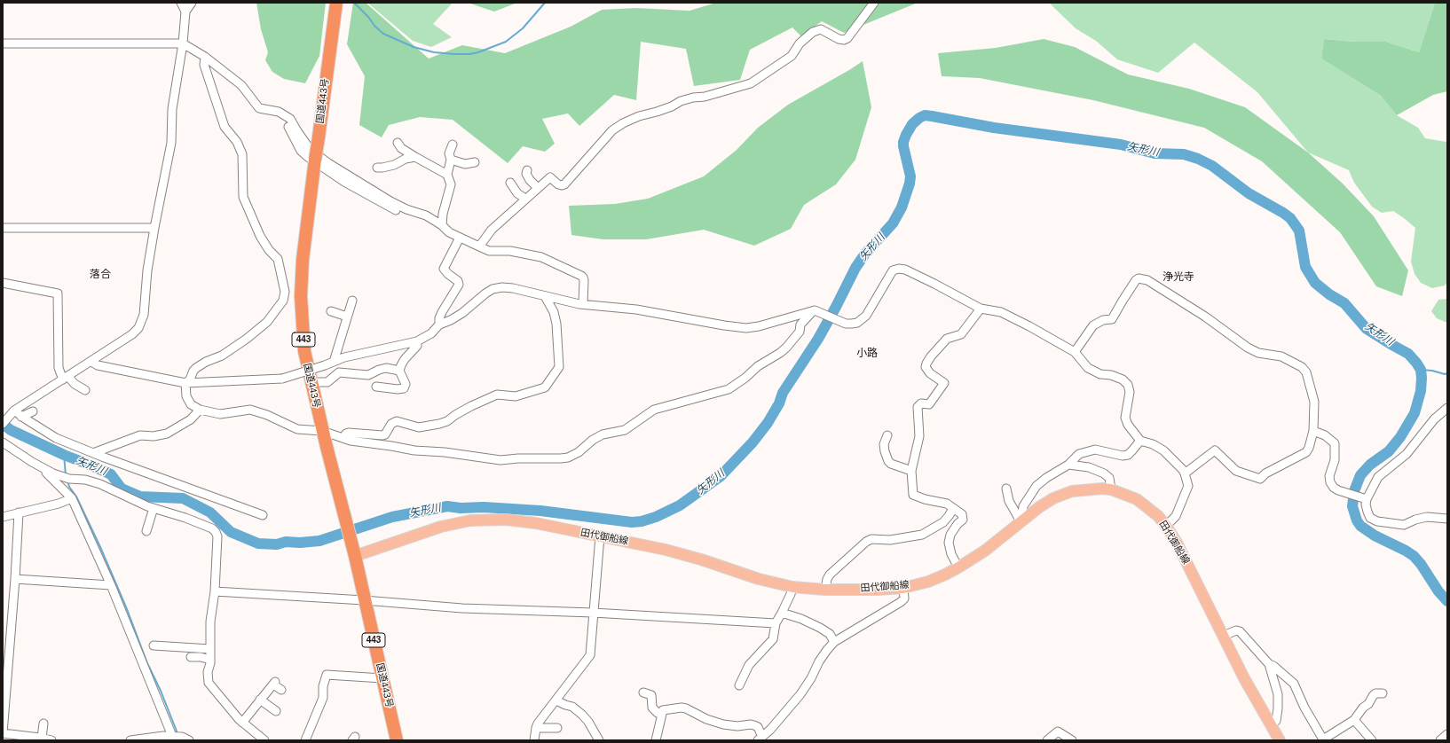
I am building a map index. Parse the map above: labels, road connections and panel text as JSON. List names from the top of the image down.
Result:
{
  "streets": {
    "highway": ["国道443号", "443"],
    "main road": ["田代御船線"]
  },
  "crossings": [
    ["国道443号", "田代御船線"]
  ],
  "districts": ["落合", "浄光寺", "小路"],
  "water": ["矢形川"]
}
